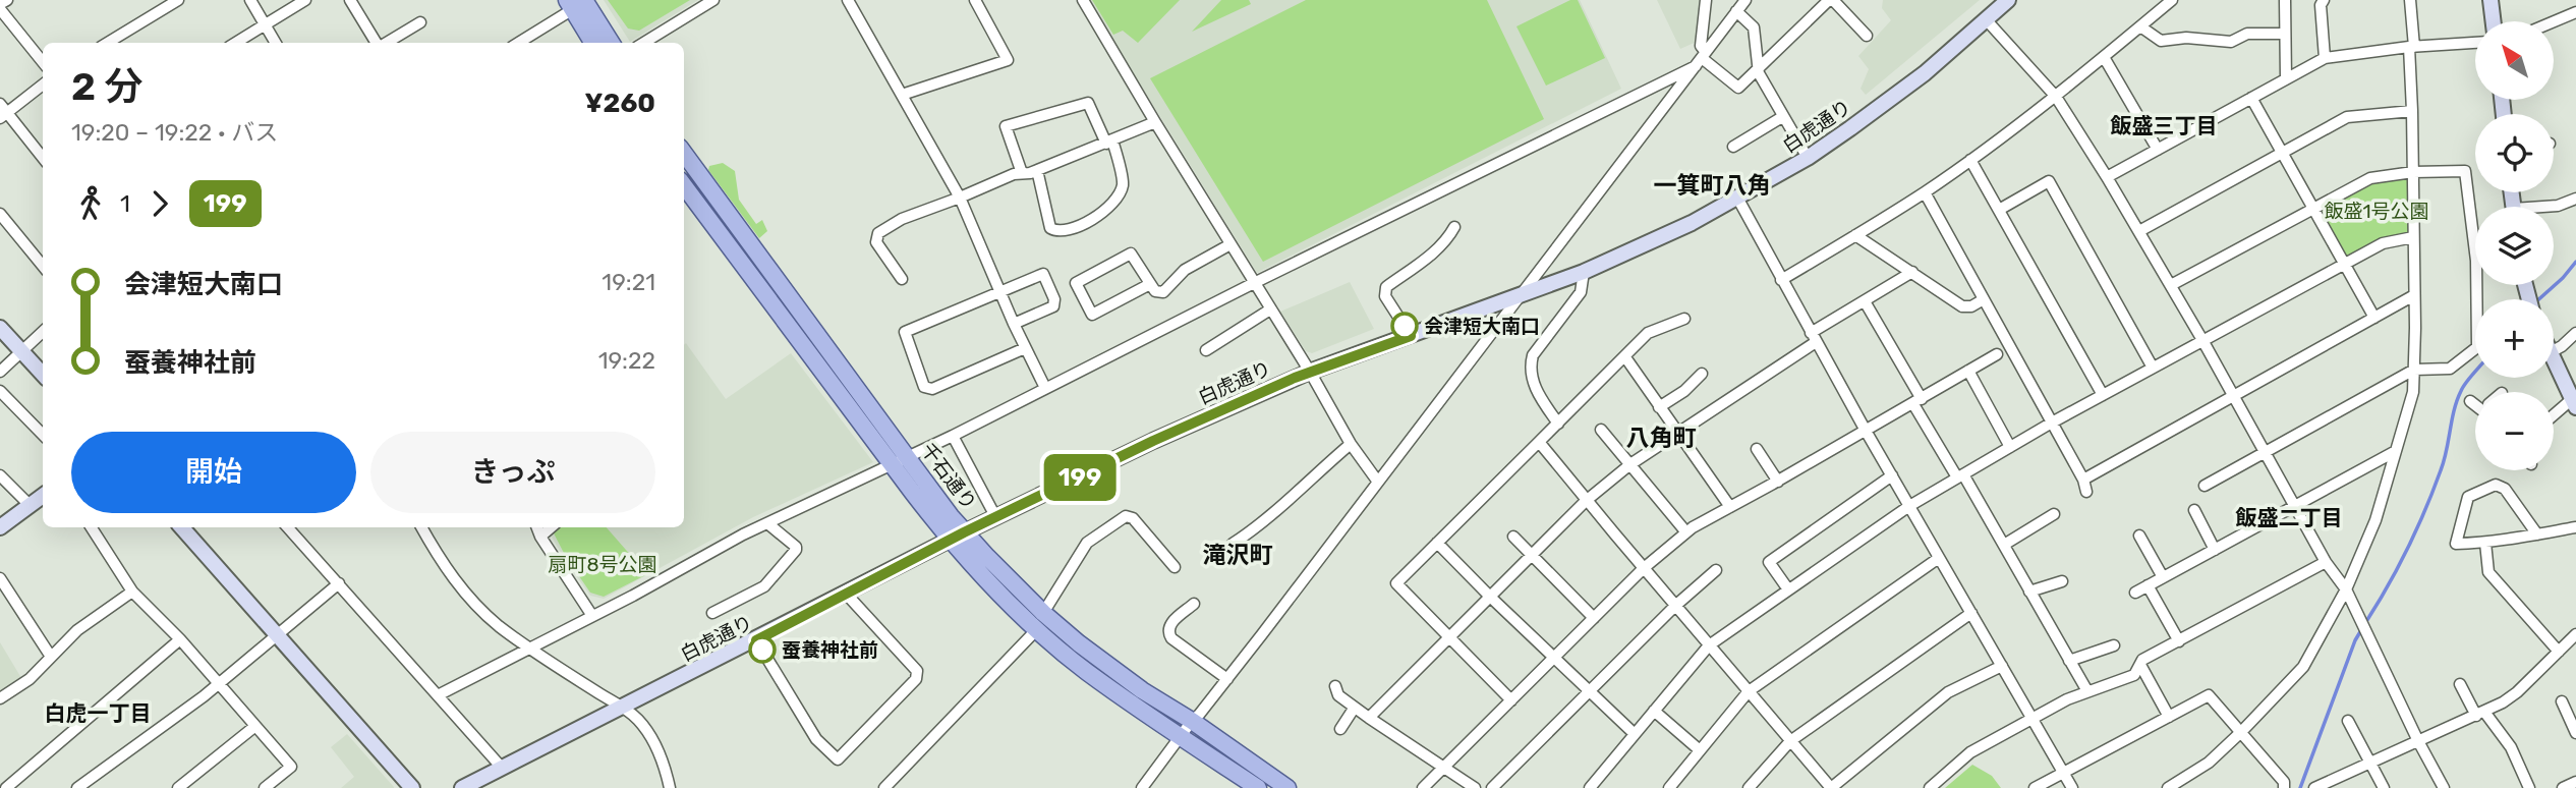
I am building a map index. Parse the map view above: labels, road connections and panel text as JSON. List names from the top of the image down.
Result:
{
  "streets": {
    "main road": ["千石通り"],
    "street": ["白虎通り"]
  },
  "crossings": [
    ["白虎通り", "千石通り"]
  ],
  "districts": [
    "飯盛三丁目",
    "一箕町八角",
    "八角町",
    "飯盛二丁目",
    "滝沢町",
    "白虎一丁目"
  ],
  "parks": ["飯盛1号公園", "扇町8号公園"],
  "places": ["会津短大南口", "蚕養神社前"],
  "lines": ["bus line 199"],
  "north": "top left",
  "page": {
    "on_map": "199",
    "map_buttons": ["+", "−"],
    "heading": ["2 分", "19:20 – 19:22 · バス", "¥260"],
    "legs": ["1", "199"],
    "list": [
      {
        "name": "会津短大南口",
        "value": "19:21"
      },
      {
        "name": "蚕養神社前",
        "value": "19:22"
      }
    ],
    "buttons": ["開始", "きっぷ"]
  }
}
